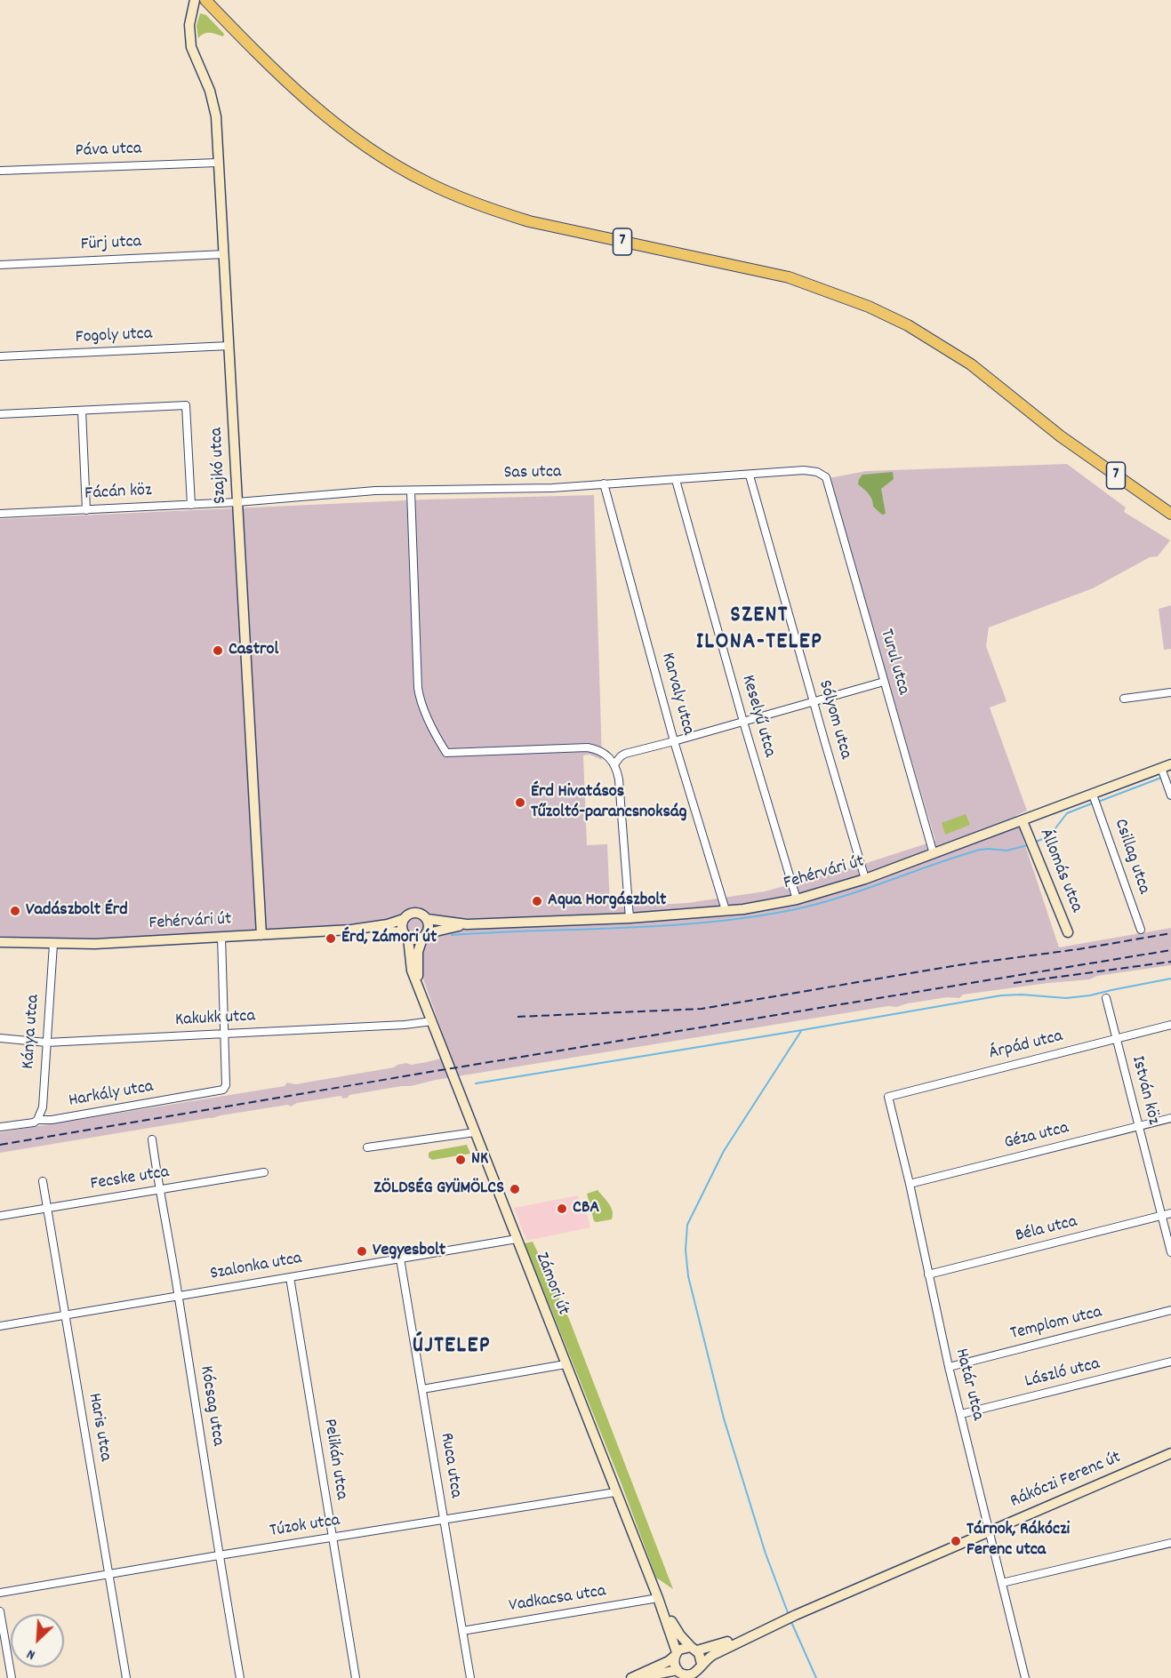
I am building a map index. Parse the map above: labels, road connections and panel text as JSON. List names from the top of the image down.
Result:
{
  "streets": {
    "main road": [
      "7",
      "Szajkó utca",
      "Állomás utca",
      "Fehérvári út",
      "Zámori út",
      "Rákóczi Ferenc út"
    ],
    "street": [
      "Páva utca",
      "Fürj utca",
      "Fogoly utca",
      "Sas utca",
      "Fácán köz",
      "Turul utca",
      "Karvaly utca",
      "Keselyű utca",
      "Sólyom utca",
      "Csillag utca",
      "Kakukk utca",
      "Kánya utca",
      "Árpád utca",
      "István köz",
      "Harkály utca",
      "Géza utca",
      "Fecske utca",
      "Béla utca",
      "Szalonka utca",
      "Templom utca",
      "László utca",
      "Határ utca",
      "Kócsag utca",
      "Haris utca",
      "Pelikán utca",
      "Ruca utca",
      "Túzok utca",
      "Vadkacsa utca"
    ]
  },
  "crossings": [
    ["Páva utca", "Szajkó utca"],
    ["Fürj utca", "Szajkó utca"],
    ["Fogoly utca", "Szajkó utca"],
    ["Szajkó utca", "Sas utca"],
    ["Szajkó utca", "Fácán köz"],
    ["Szajkó utca", "Fehérvári út"],
    ["Sas utca", "Fácán köz"],
    ["Sas utca", "Turul utca"],
    ["Sas utca", "Karvaly utca"],
    ["Sas utca", "Keselyű utca"],
    ["Sas utca", "Sólyom utca"],
    ["Turul utca", "Fehérvári út"],
    ["Karvaly utca", "Fehérvári út"],
    ["Keselyű utca", "Fehérvári út"],
    ["Sólyom utca", "Fehérvári út"],
    ["Csillag utca", "Fehérvári út"],
    ["Állomás utca", "Fehérvári út"],
    ["Fehérvári út", "Kánya utca"],
    ["Fehérvári út", "Zámori út"],
    ["Kakukk utca", "Kánya utca"],
    ["Kakukk utca", "Harkály utca"],
    ["Kakukk utca", "Zámori út"],
    ["Kánya utca", "Harkály utca"],
    ["Árpád utca", "István köz"],
    ["Árpád utca", "Határ utca"],
    ["István köz", "Géza utca"],
    ["István köz", "Béla utca"],
    ["Géza utca", "Határ utca"],
    ["Fecske utca", "Kócsag utca"],
    ["Fecske utca", "Haris utca"],
    ["Béla utca", "Határ utca"],
    ["Szalonka utca", "Zámori út"],
    ["Szalonka utca", "Kócsag utca"],
    ["Szalonka utca", "Haris utca"],
    ["Szalonka utca", "Pelikán utca"],
    ["Szalonka utca", "Ruca utca"],
    ["Zámori út", "Túzok utca"],
    ["Zámori út", "Vadkacsa utca"],
    ["Templom utca", "Határ utca"],
    ["László utca", "Határ utca"],
    ["Határ utca", "Rákóczi Ferenc út"],
    ["Kócsag utca", "Túzok utca"],
    ["Haris utca", "Túzok utca"],
    ["Pelikán utca", "Túzok utca"],
    ["Ruca utca", "Túzok utca"],
    ["Ruca utca", "Vadkacsa utca"]
  ],
  "districts": ["SZENT ILONA-TELEP", "ÚJTELEP"],
  "places": [
    "Castrol",
    "Érd Hivatásos Tűzoltó-parancsnokság",
    "Aqua Horgászbolt",
    "Vadászbolt Érd",
    "Érd, Zámori út",
    "NK",
    "ZÖLDSÉG GYÜMÖLCS",
    "CBA",
    "Vegyesbolt",
    "Tárnok, Rákóczi Ferenc utca"
  ],
  "north": "bottom left"
}
